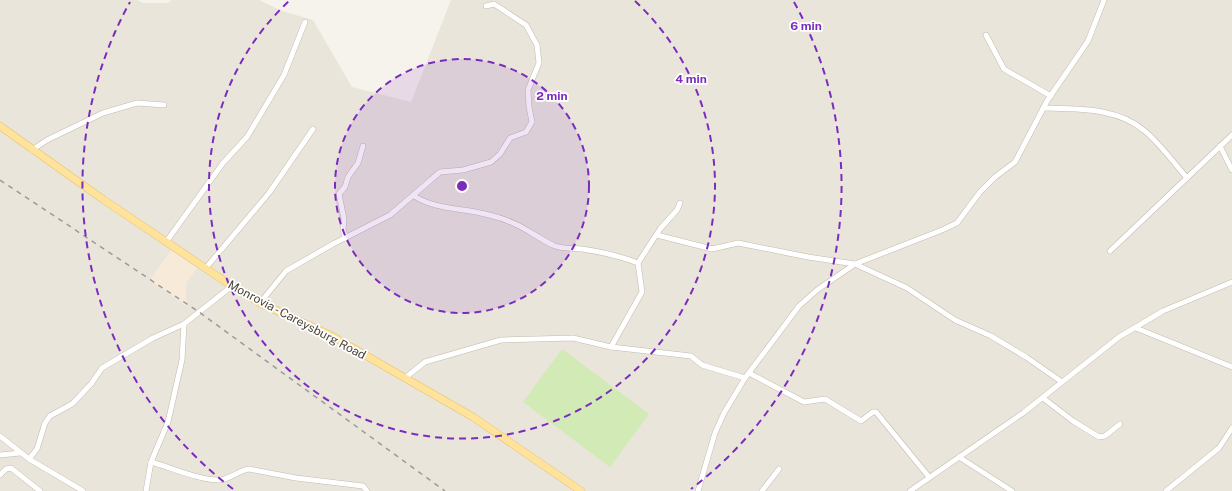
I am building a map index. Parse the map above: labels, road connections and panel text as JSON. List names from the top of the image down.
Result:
{
  "streets": {
    "main road": ["Monrovia - Careysburg Road"]
  },
  "rings": ["6 min", "4 min", "2 min"]
}
